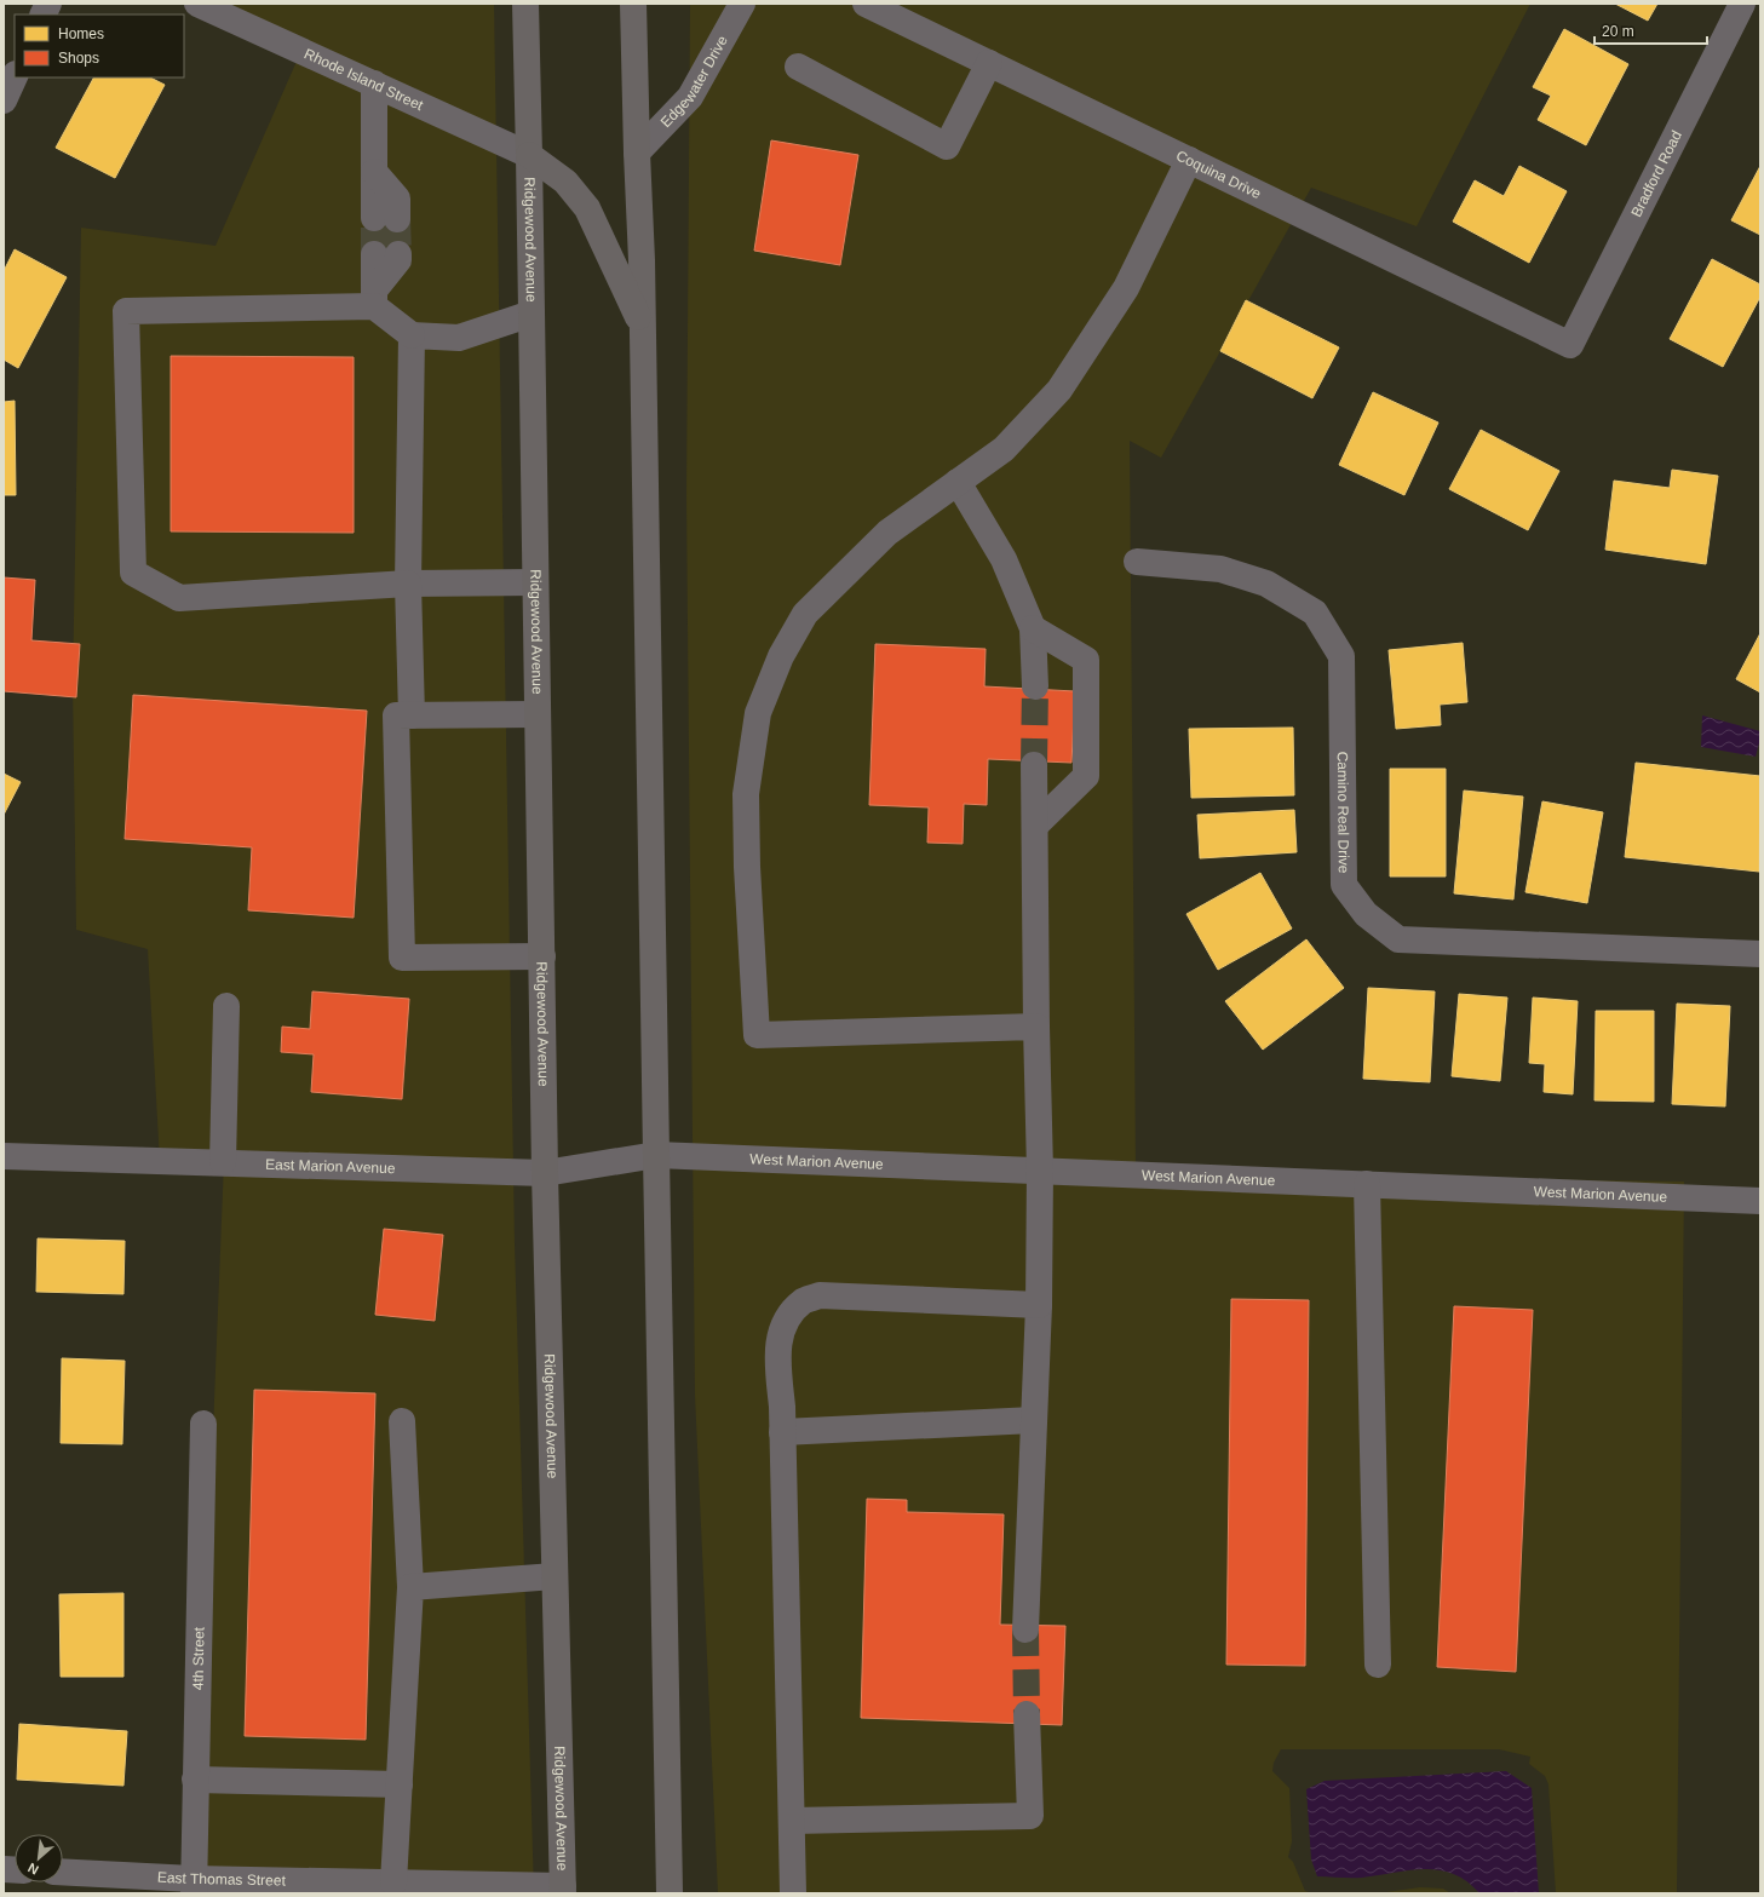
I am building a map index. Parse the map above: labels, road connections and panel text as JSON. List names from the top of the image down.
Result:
{
  "streets": {
    "main road": ["Ridgewood Avenue"],
    "street": [
      "Rhode Island Street",
      "Edgewater Drive",
      "Coquina Drive",
      "Bradford Road",
      "Camino Real Drive",
      "West Marion Avenue",
      "East Marion Avenue",
      "4th Street",
      "East Thomas Street"
    ]
  },
  "crossings": [
    ["Rhode Island Street", "Ridgewood Avenue"],
    ["Edgewater Drive", "Ridgewood Avenue"],
    ["Coquina Drive", "Bradford Road"],
    ["Ridgewood Avenue", "West Marion Avenue"],
    ["Ridgewood Avenue", "East Marion Avenue"],
    ["Ridgewood Avenue", "East Thomas Street"],
    ["West Marion Avenue", "East Marion Avenue"],
    ["4th Street", "East Thomas Street"]
  ],
  "legend": ["Homes", "Shops"],
  "scale_bar": "20 m",
  "north": "bottom left"
}
